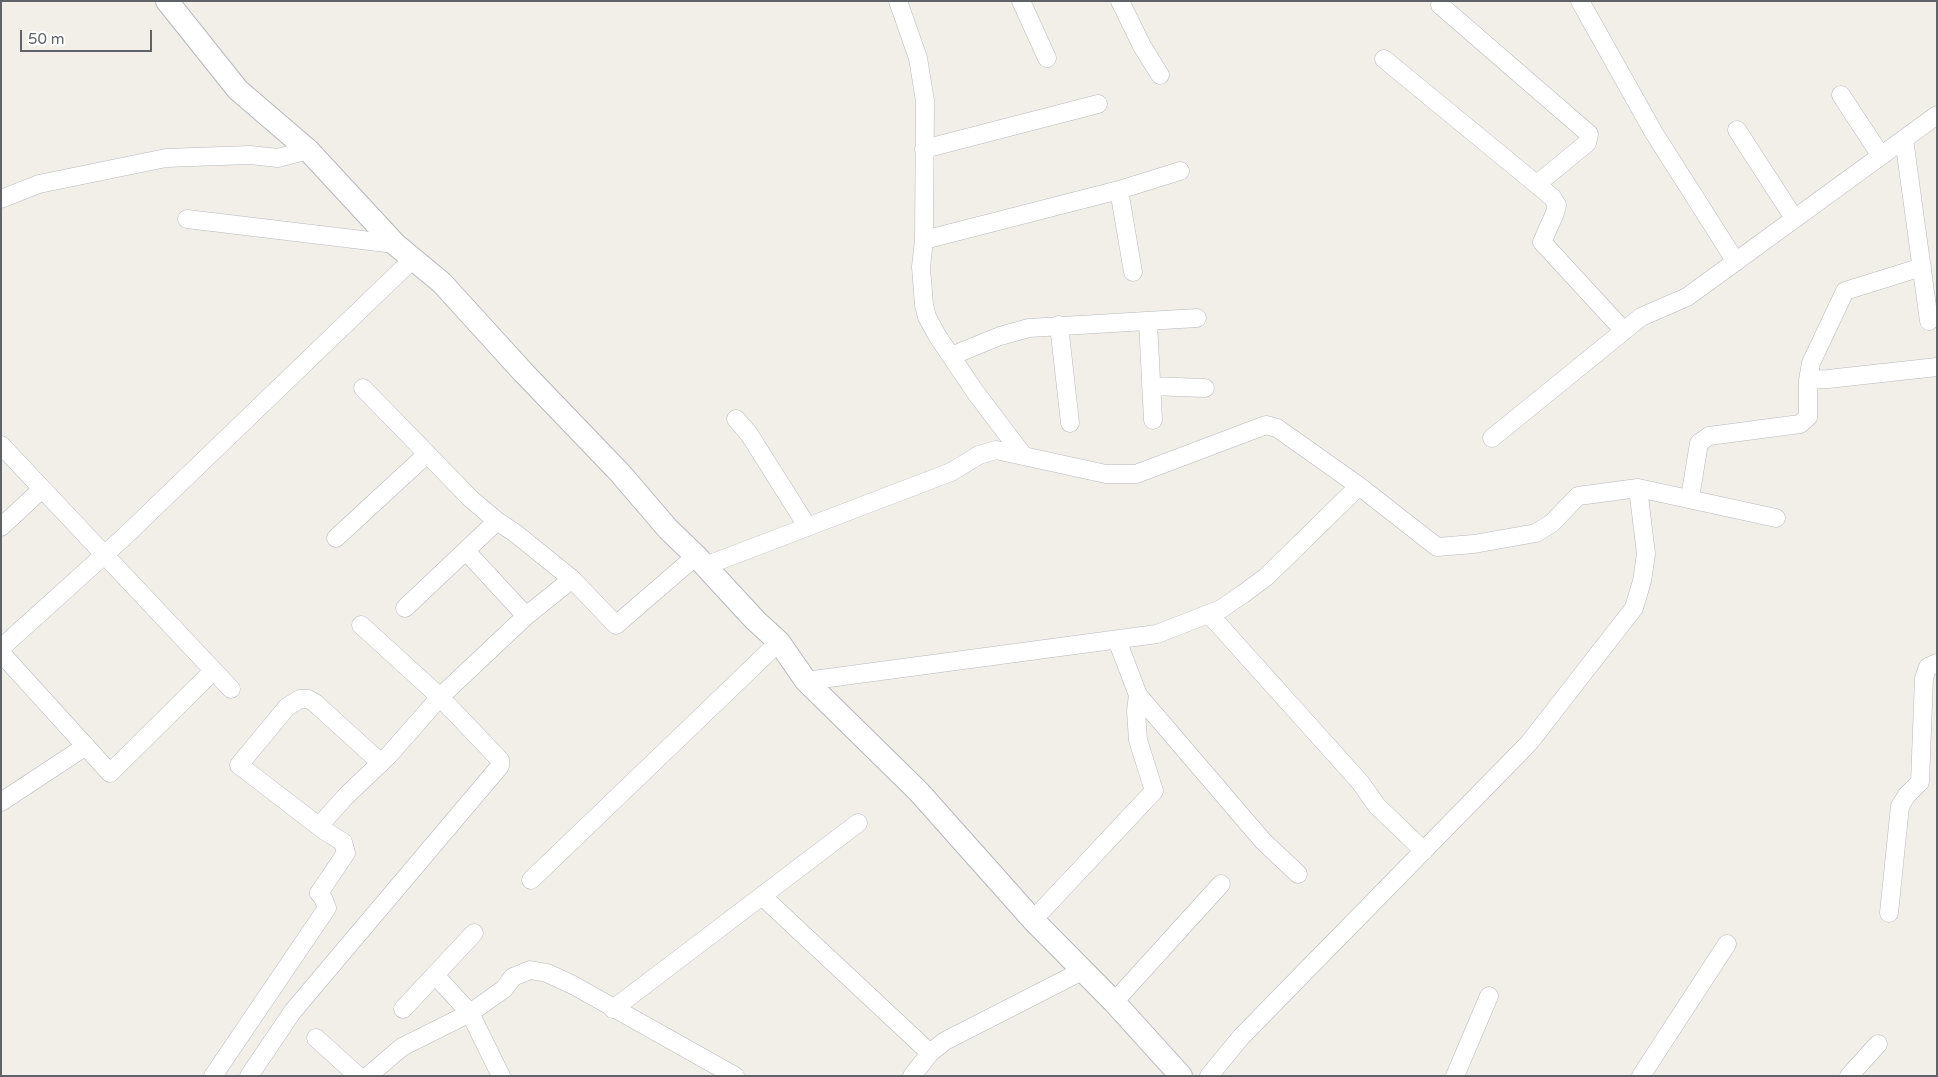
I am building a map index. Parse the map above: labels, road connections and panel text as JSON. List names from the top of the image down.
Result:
{
  "scale_bar": "50 m"
}
